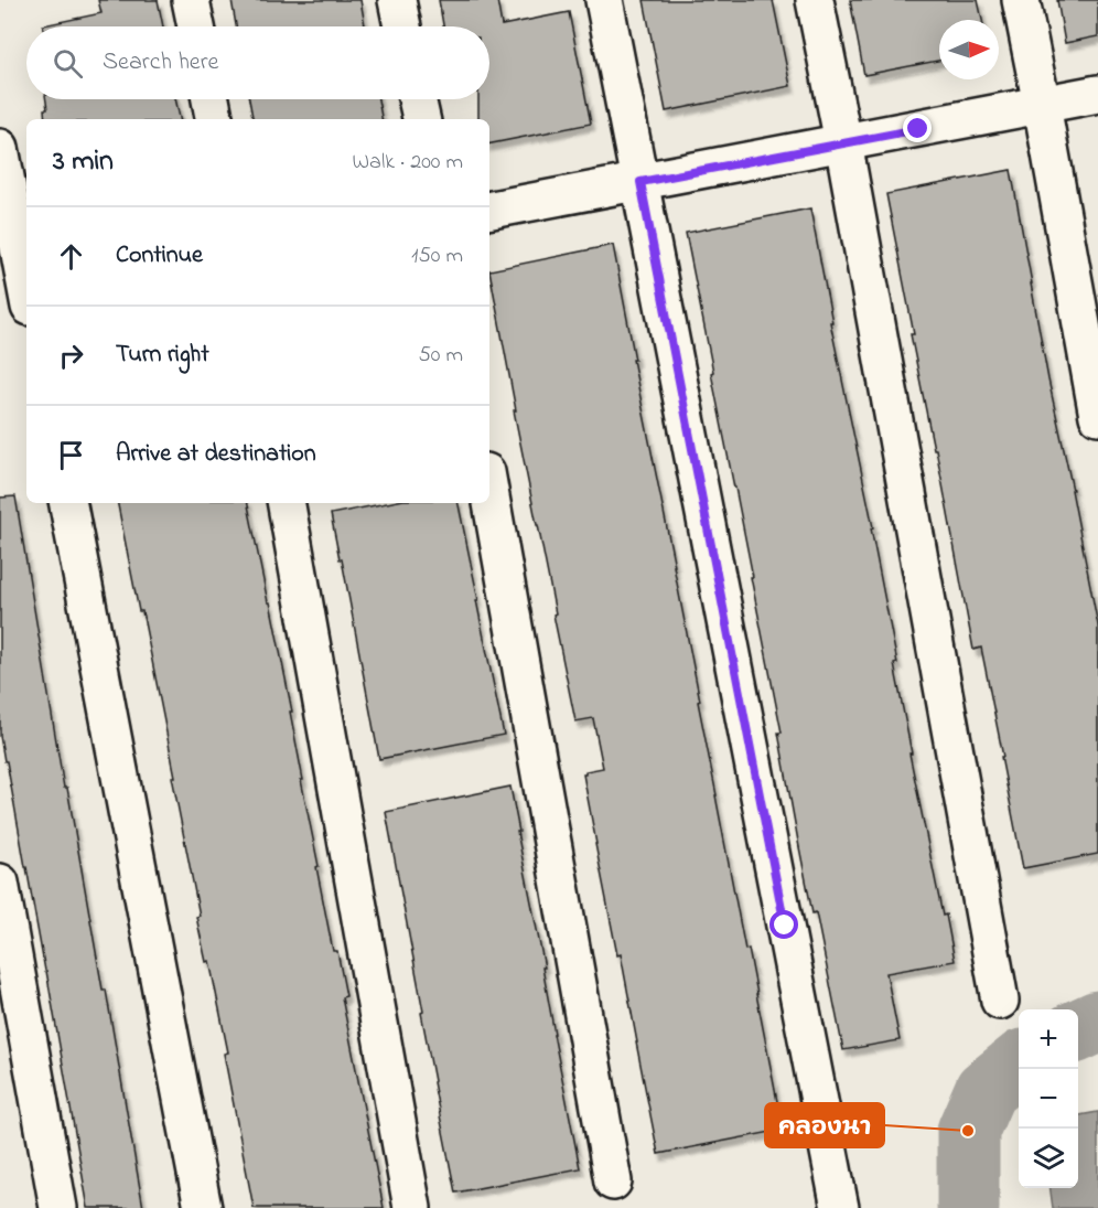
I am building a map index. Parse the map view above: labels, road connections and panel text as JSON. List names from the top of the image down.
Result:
{
  "places": ["คลองนา"],
  "north": "right",
  "page": {
    "search": "Search here",
    "heading": ["3 min", "Walk · 200 m"],
    "list": [
      ["Continue", "150 m"],
      ["Turn right", "50 m"],
      "Arrive at destination"
    ],
    "map_buttons": ["+", "−"]
  }
}
